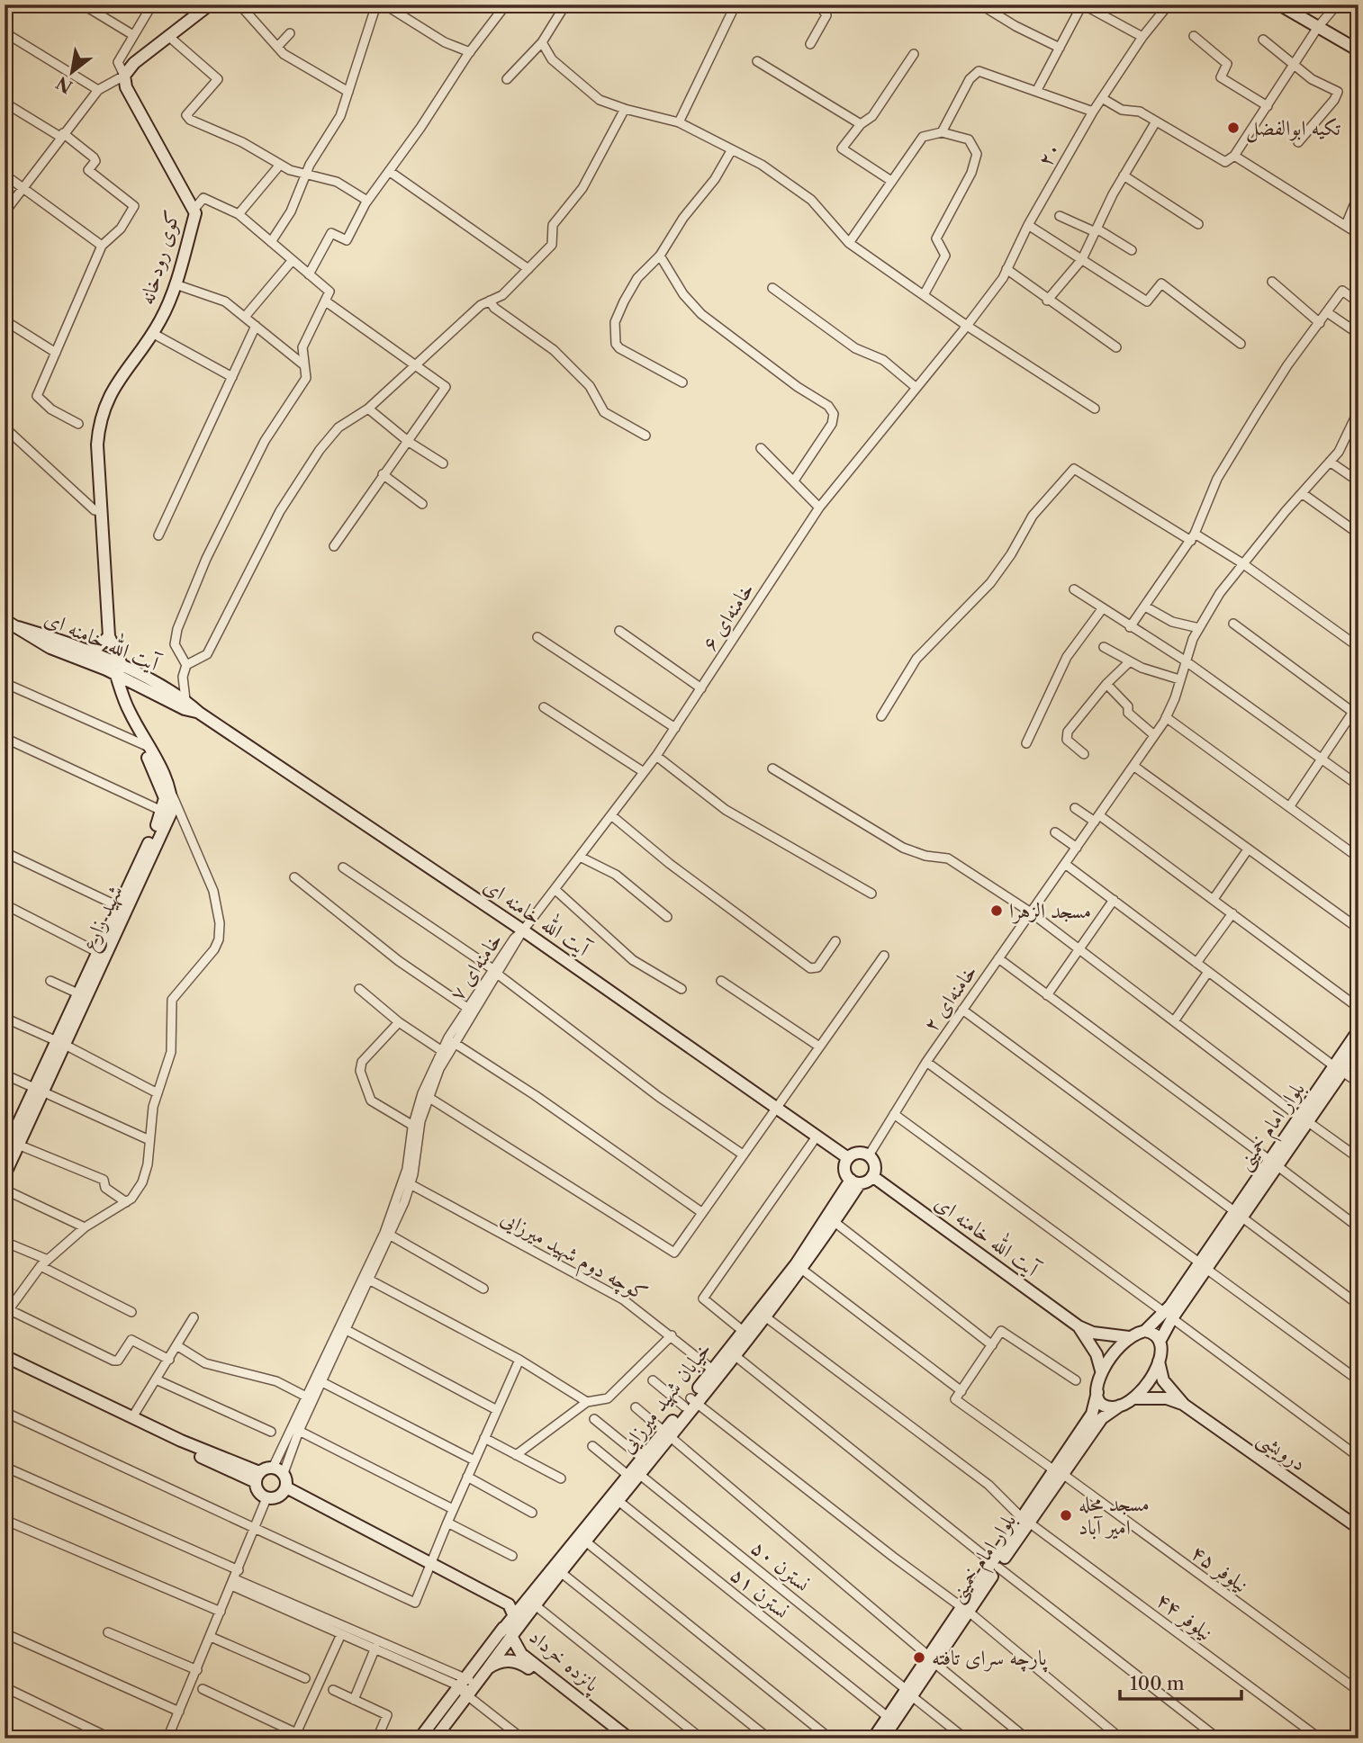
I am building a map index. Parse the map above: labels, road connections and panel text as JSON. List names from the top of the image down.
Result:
{
  "streets": {
    "street": [
      "۲۰",
      "کوی رودخانه",
      "خامنه‌ای ۶",
      "آیت الله خامنه ای",
      "شهید زارع",
      "خامنه‌ای ۷",
      "خامنه‌ای ۲",
      "بلوار امام خمینی",
      "کوچه دوم شهید میرزایی",
      "خیابان شهید میرزایی",
      "درویشی",
      "نسترن ۵۰",
      "نیلوفر ۴۵",
      "نسترن ۵۱",
      "نیلوفر ۴۴",
      "پانزده خرداد"
    ]
  },
  "crossings": [
    ["۲۰", "خامنه‌ای ۶"],
    ["خامنه‌ای ۶", "آیت الله خامنه ای"],
    ["خامنه‌ای ۶", "خامنه‌ای ۷"],
    ["آیت الله خامنه ای", "خامنه‌ای ۷"],
    ["آیت الله خامنه ای", "خامنه‌ای ۲"],
    ["آیت الله خامنه ای", "خیابان شهید میرزایی"],
    ["خامنه‌ای ۷", "کوچه دوم شهید میرزایی"],
    ["خامنه‌ای ۲", "خیابان شهید میرزایی"],
    ["بلوار امام خمینی", "نسترن ۵۰"],
    ["بلوار امام خمینی", "نیلوفر ۴۵"],
    ["بلوار امام خمینی", "نسترن ۵۱"],
    ["بلوار امام خمینی", "نیلوفر ۴۴"],
    ["کوچه دوم شهید میرزایی", "خیابان شهید میرزایی"],
    ["خیابان شهید میرزایی", "نسترن ۵۰"],
    ["خیابان شهید میرزایی", "نسترن ۵۱"],
    ["خیابان شهید میرزایی", "نیلوفر ۴۴"],
    ["خیابان شهید میرزایی", "پانزده خرداد"]
  ],
  "places": [
    "تکیه ابوالفضل",
    "مسجد الزهرا",
    "مسجد محله امیر آباد",
    "پارچه سرای تافته"
  ],
  "scale_bar": "100 m",
  "north": "bottom left"
}
